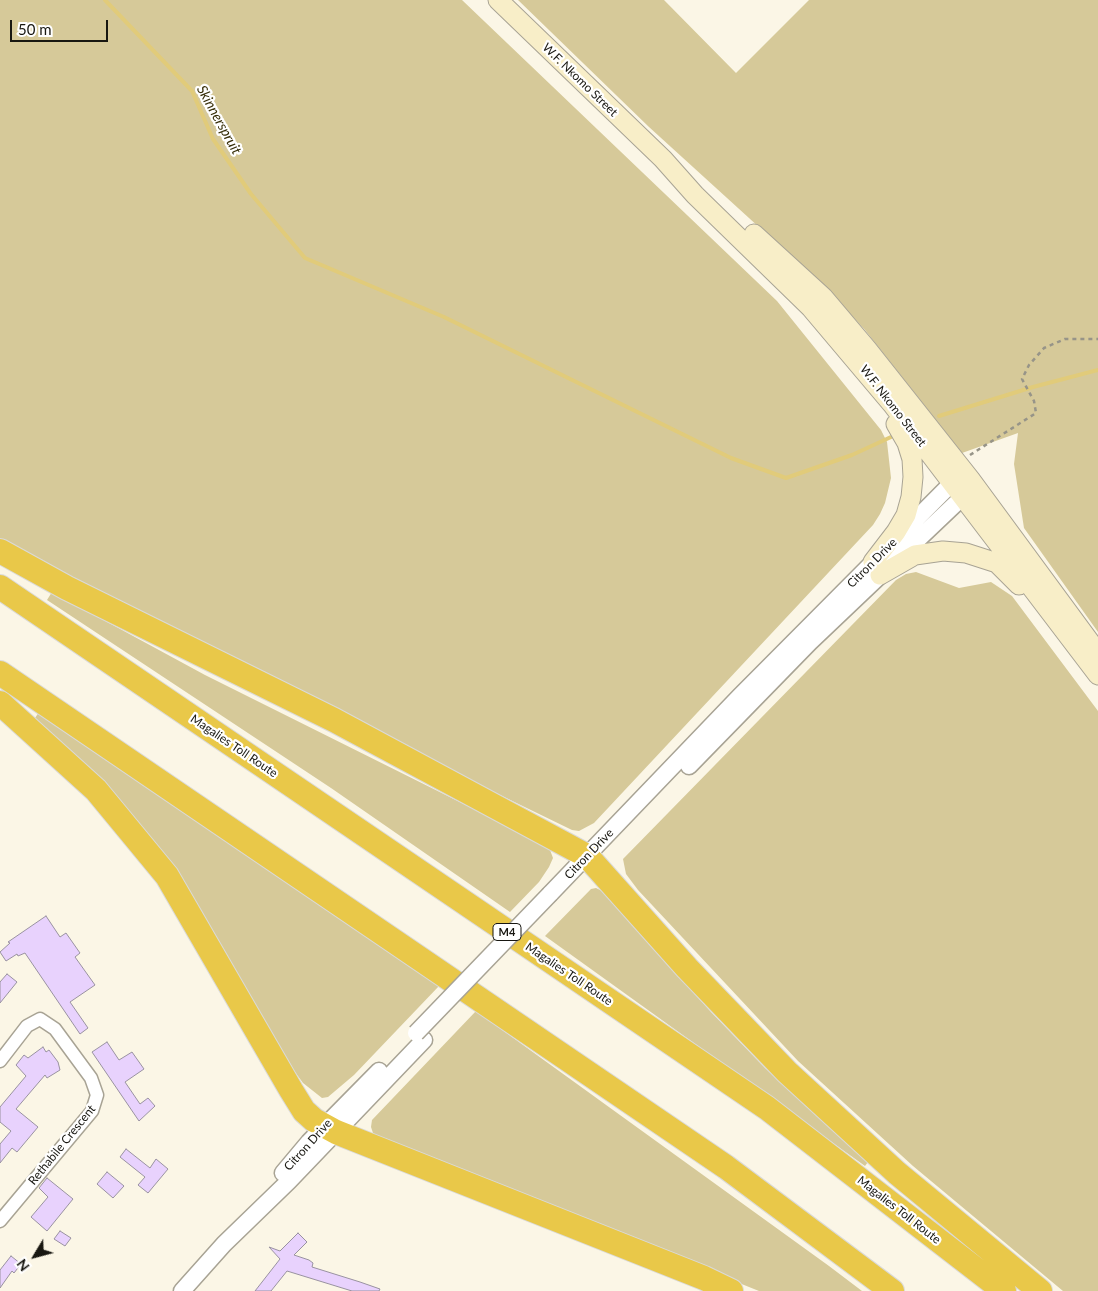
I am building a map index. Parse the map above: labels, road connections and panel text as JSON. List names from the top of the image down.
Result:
{
  "streets": {
    "highway": ["Magalies Toll Route", "M4"],
    "main road": ["W.F. Nkomo Street"],
    "street": ["Citron Drive", "Rethabile Crescent"]
  },
  "crossings": [
    ["W.F. Nkomo Street", "Citron Drive"]
  ],
  "water": ["Skinnerspruit"],
  "scale_bar": "50 m",
  "north": "bottom left"
}
